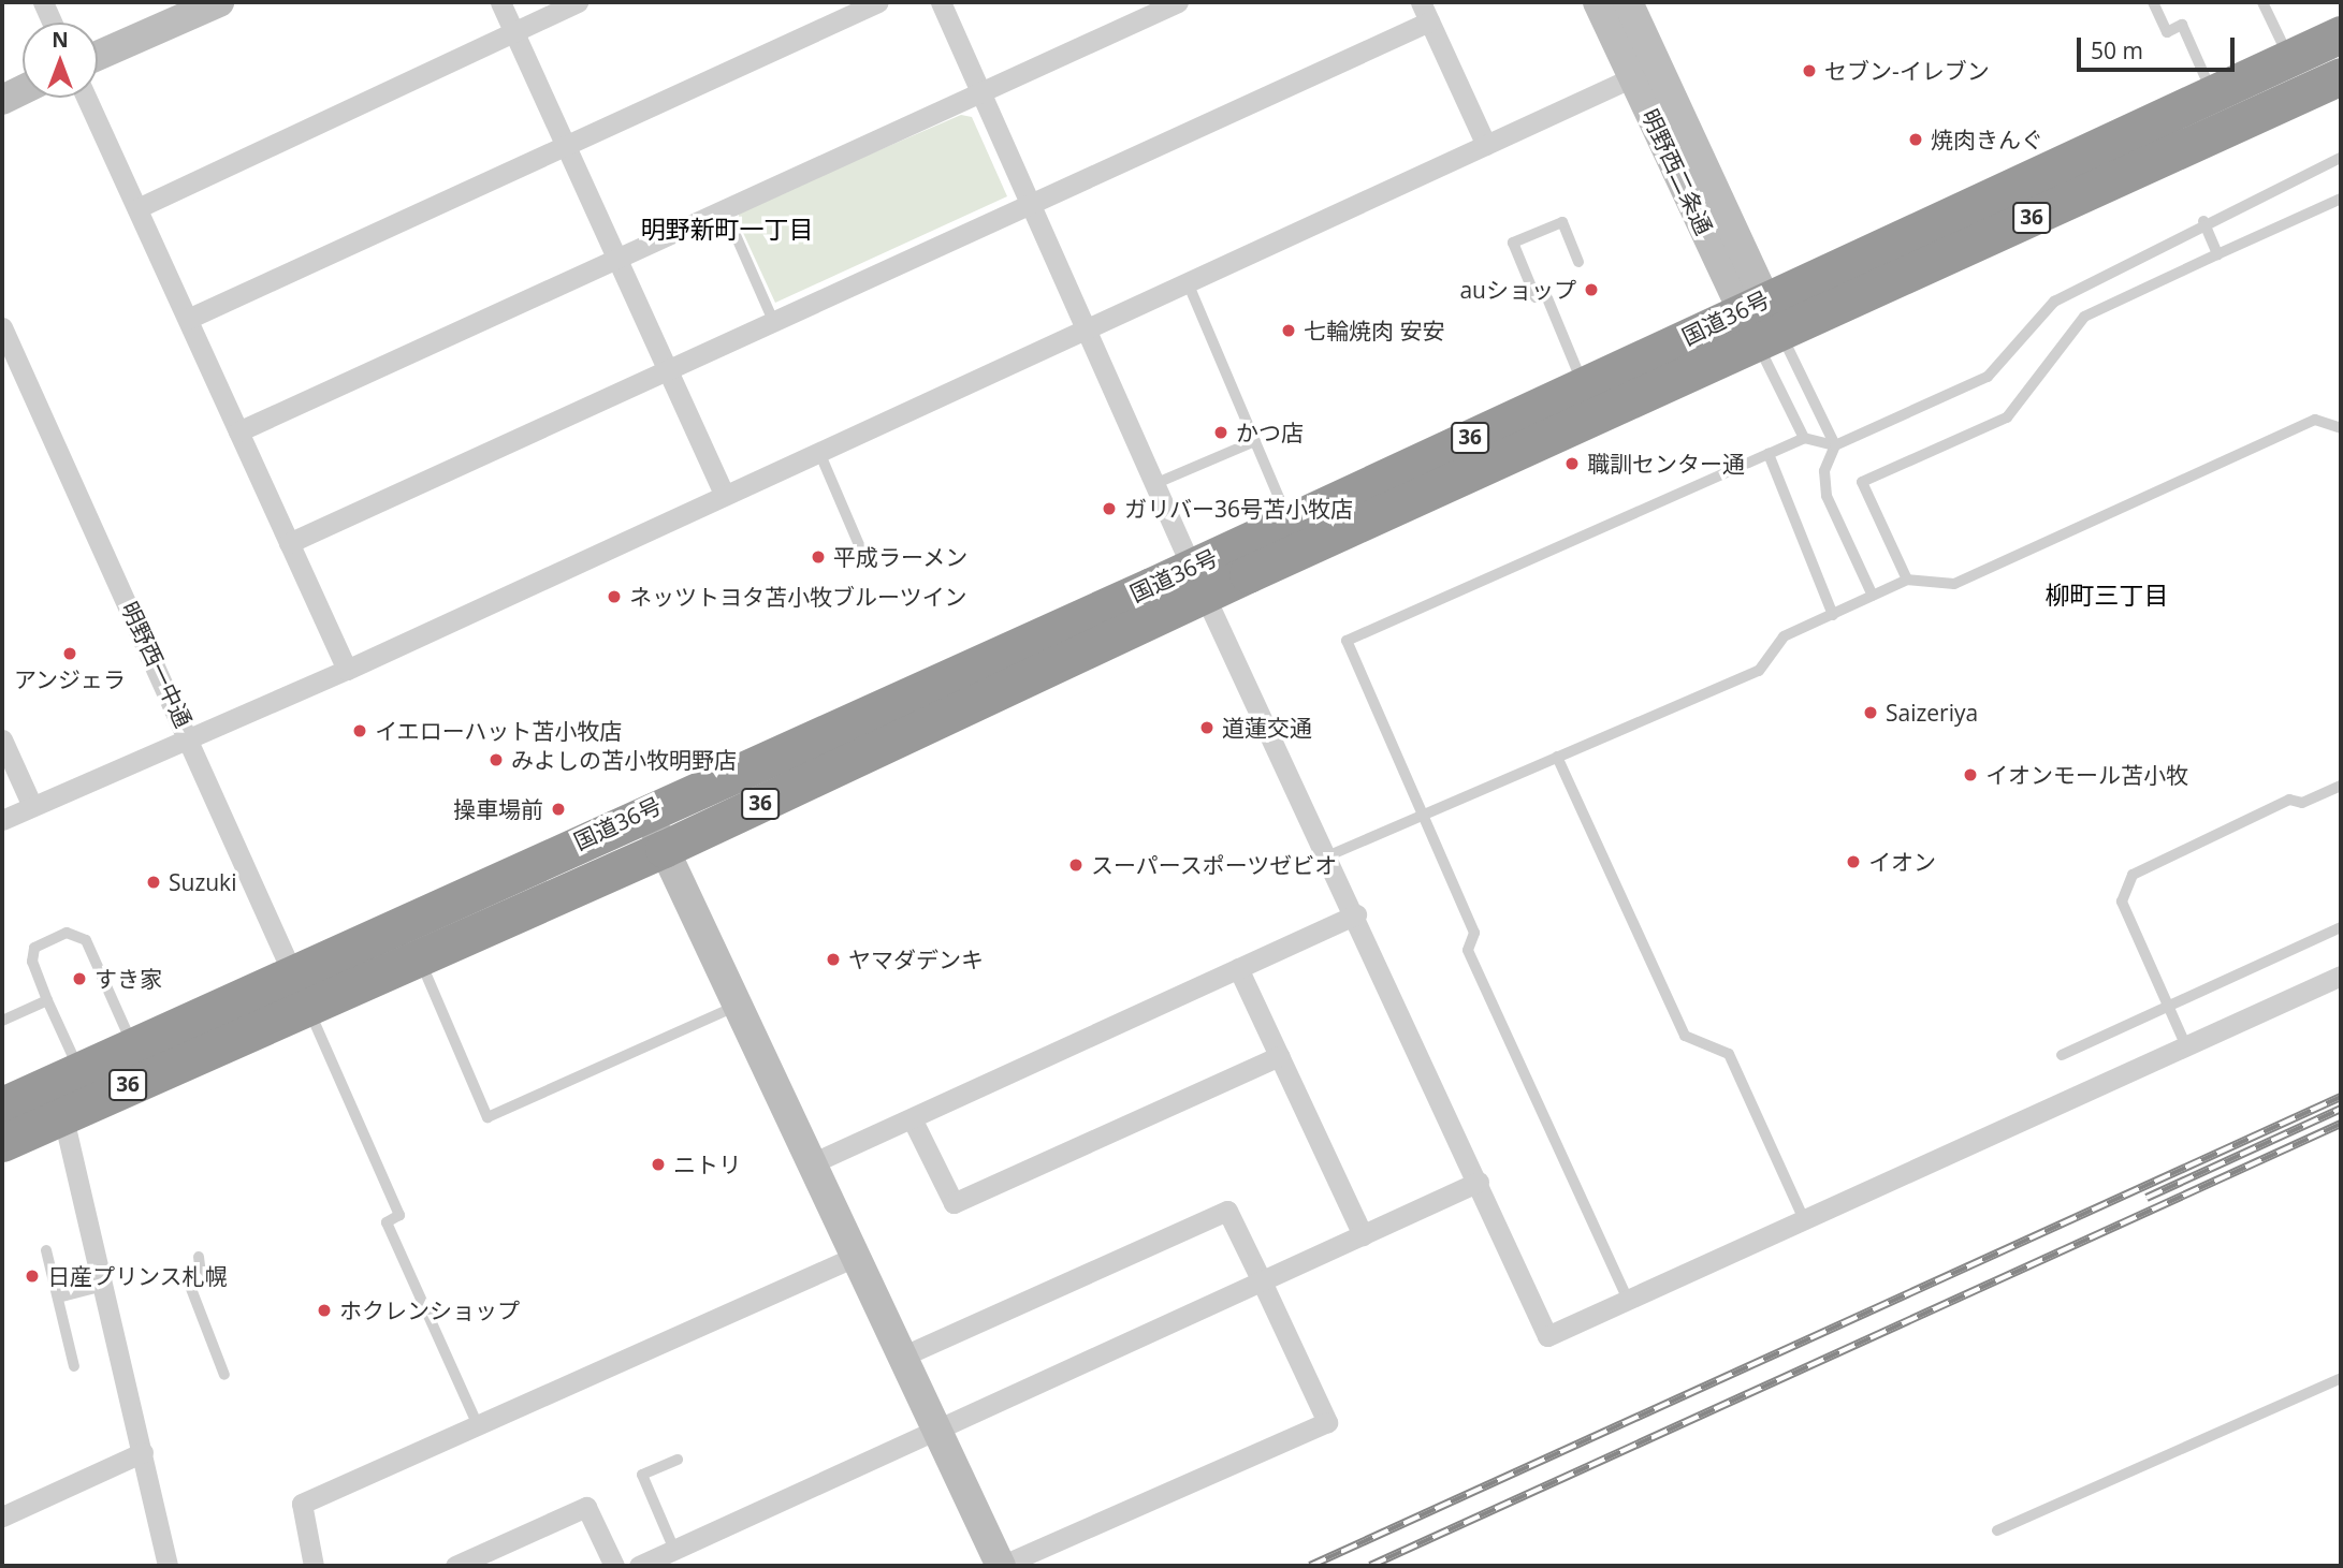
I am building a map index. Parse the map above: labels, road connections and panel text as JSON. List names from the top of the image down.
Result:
{
  "streets": {
    "highway": ["36", "国道36号"],
    "street": ["明野西二条通", "明野西一中通"]
  },
  "crossings": [
    ["明野西二条通", "国道36号"],
    ["国道36号", "明野西一中通"]
  ],
  "districts": ["明野新町一丁目", "柳町三丁目"],
  "places": [
    "セブン-イレブン",
    "焼肉きんぐ",
    "auショップ",
    "七輪焼肉 安安",
    "かつ店",
    "職訓センター通",
    "ガリバー36号苫小牧店",
    "平成ラーメン",
    "ネッツトヨタ苫小牧ブルーツイン",
    "アンジェラ",
    "Saizeriya",
    "道蓮交通",
    "イエローハット苫小牧店",
    "みよしの苫小牧明野店",
    "イオンモール苫小牧",
    "操車場前",
    "イオン",
    "スーパースポーツゼビオ",
    "Suzuki",
    "ヤマダデンキ",
    "すき家",
    "ニトリ",
    "日産プリンス札幌",
    "ホクレンショップ"
  ],
  "scale_bar": "50 m",
  "north": "top"
}
